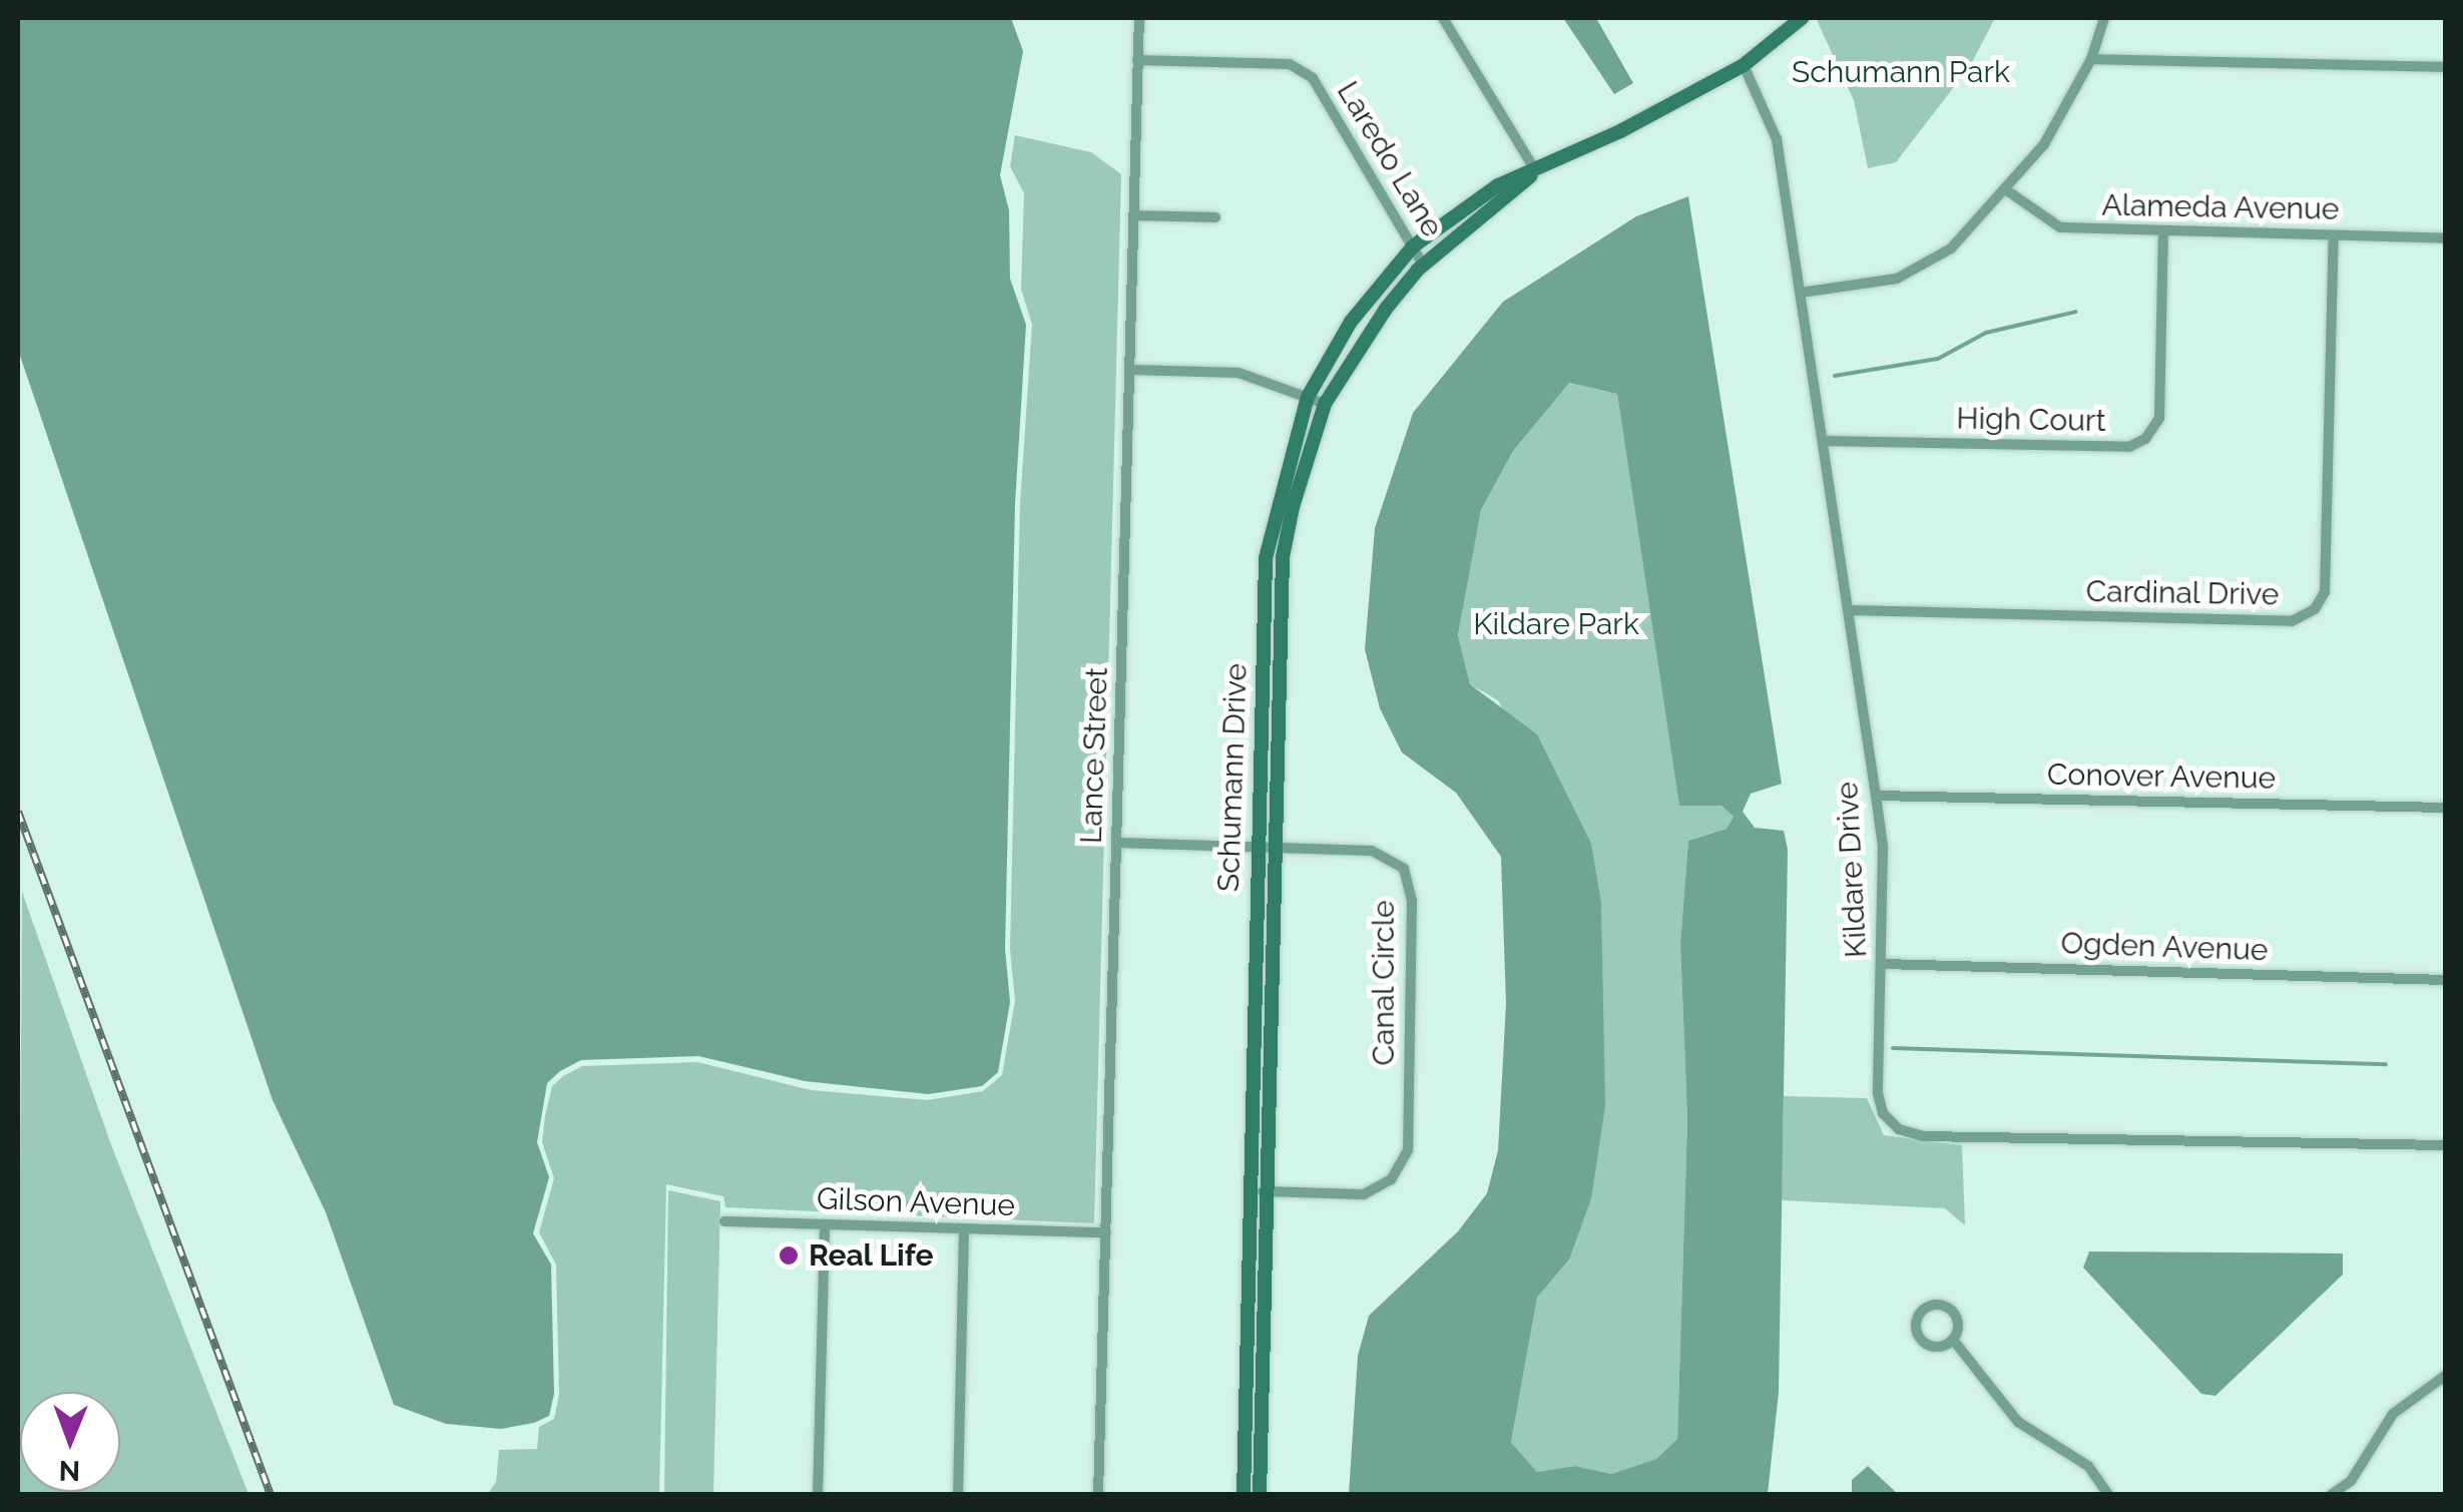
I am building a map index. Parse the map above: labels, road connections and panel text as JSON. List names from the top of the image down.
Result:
{
  "streets": {
    "street": [
      "Laredo Lane",
      "Alameda Avenue",
      "High Court",
      "Cardinal Drive",
      "Lance Street",
      "Conover Avenue",
      "Schumann Drive",
      "Kildare Drive",
      "Ogden Avenue",
      "Canal Circle",
      "Gilson Avenue"
    ]
  },
  "crossings": [
    ["Laredo Lane", "Lance Street"],
    ["Laredo Lane", "Schumann Drive"],
    ["Alameda Avenue", "High Court"],
    ["Alameda Avenue", "Cardinal Drive"],
    ["High Court", "Kildare Drive"],
    ["Cardinal Drive", "Kildare Drive"],
    ["Lance Street", "Canal Circle"],
    ["Lance Street", "Gilson Avenue"],
    ["Conover Avenue", "Kildare Drive"],
    ["Schumann Drive", "Kildare Drive"],
    ["Schumann Drive", "Canal Circle"],
    ["Kildare Drive", "Ogden Avenue"]
  ],
  "parks": ["Schumann Park", "Kildare Park"],
  "places": ["Real Life"],
  "north": "bottom"
}
